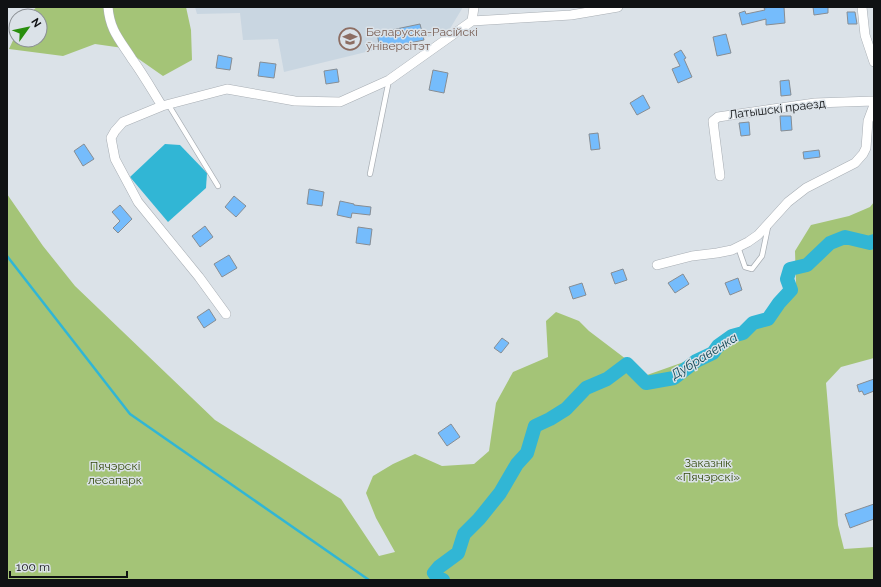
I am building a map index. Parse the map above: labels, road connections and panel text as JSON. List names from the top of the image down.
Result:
{
  "streets": {
    "street": ["Латышскі праезд"]
  },
  "water": ["Дубравенка"],
  "parks": ["Заказнік «Пячэрскі»", "Пячэрскі лесапарк"],
  "places": {
    "school or university": ["Беларуска-Расійскі ўніверсітэт"]
  },
  "scale_bar": "100 m",
  "north": "top right"
}
